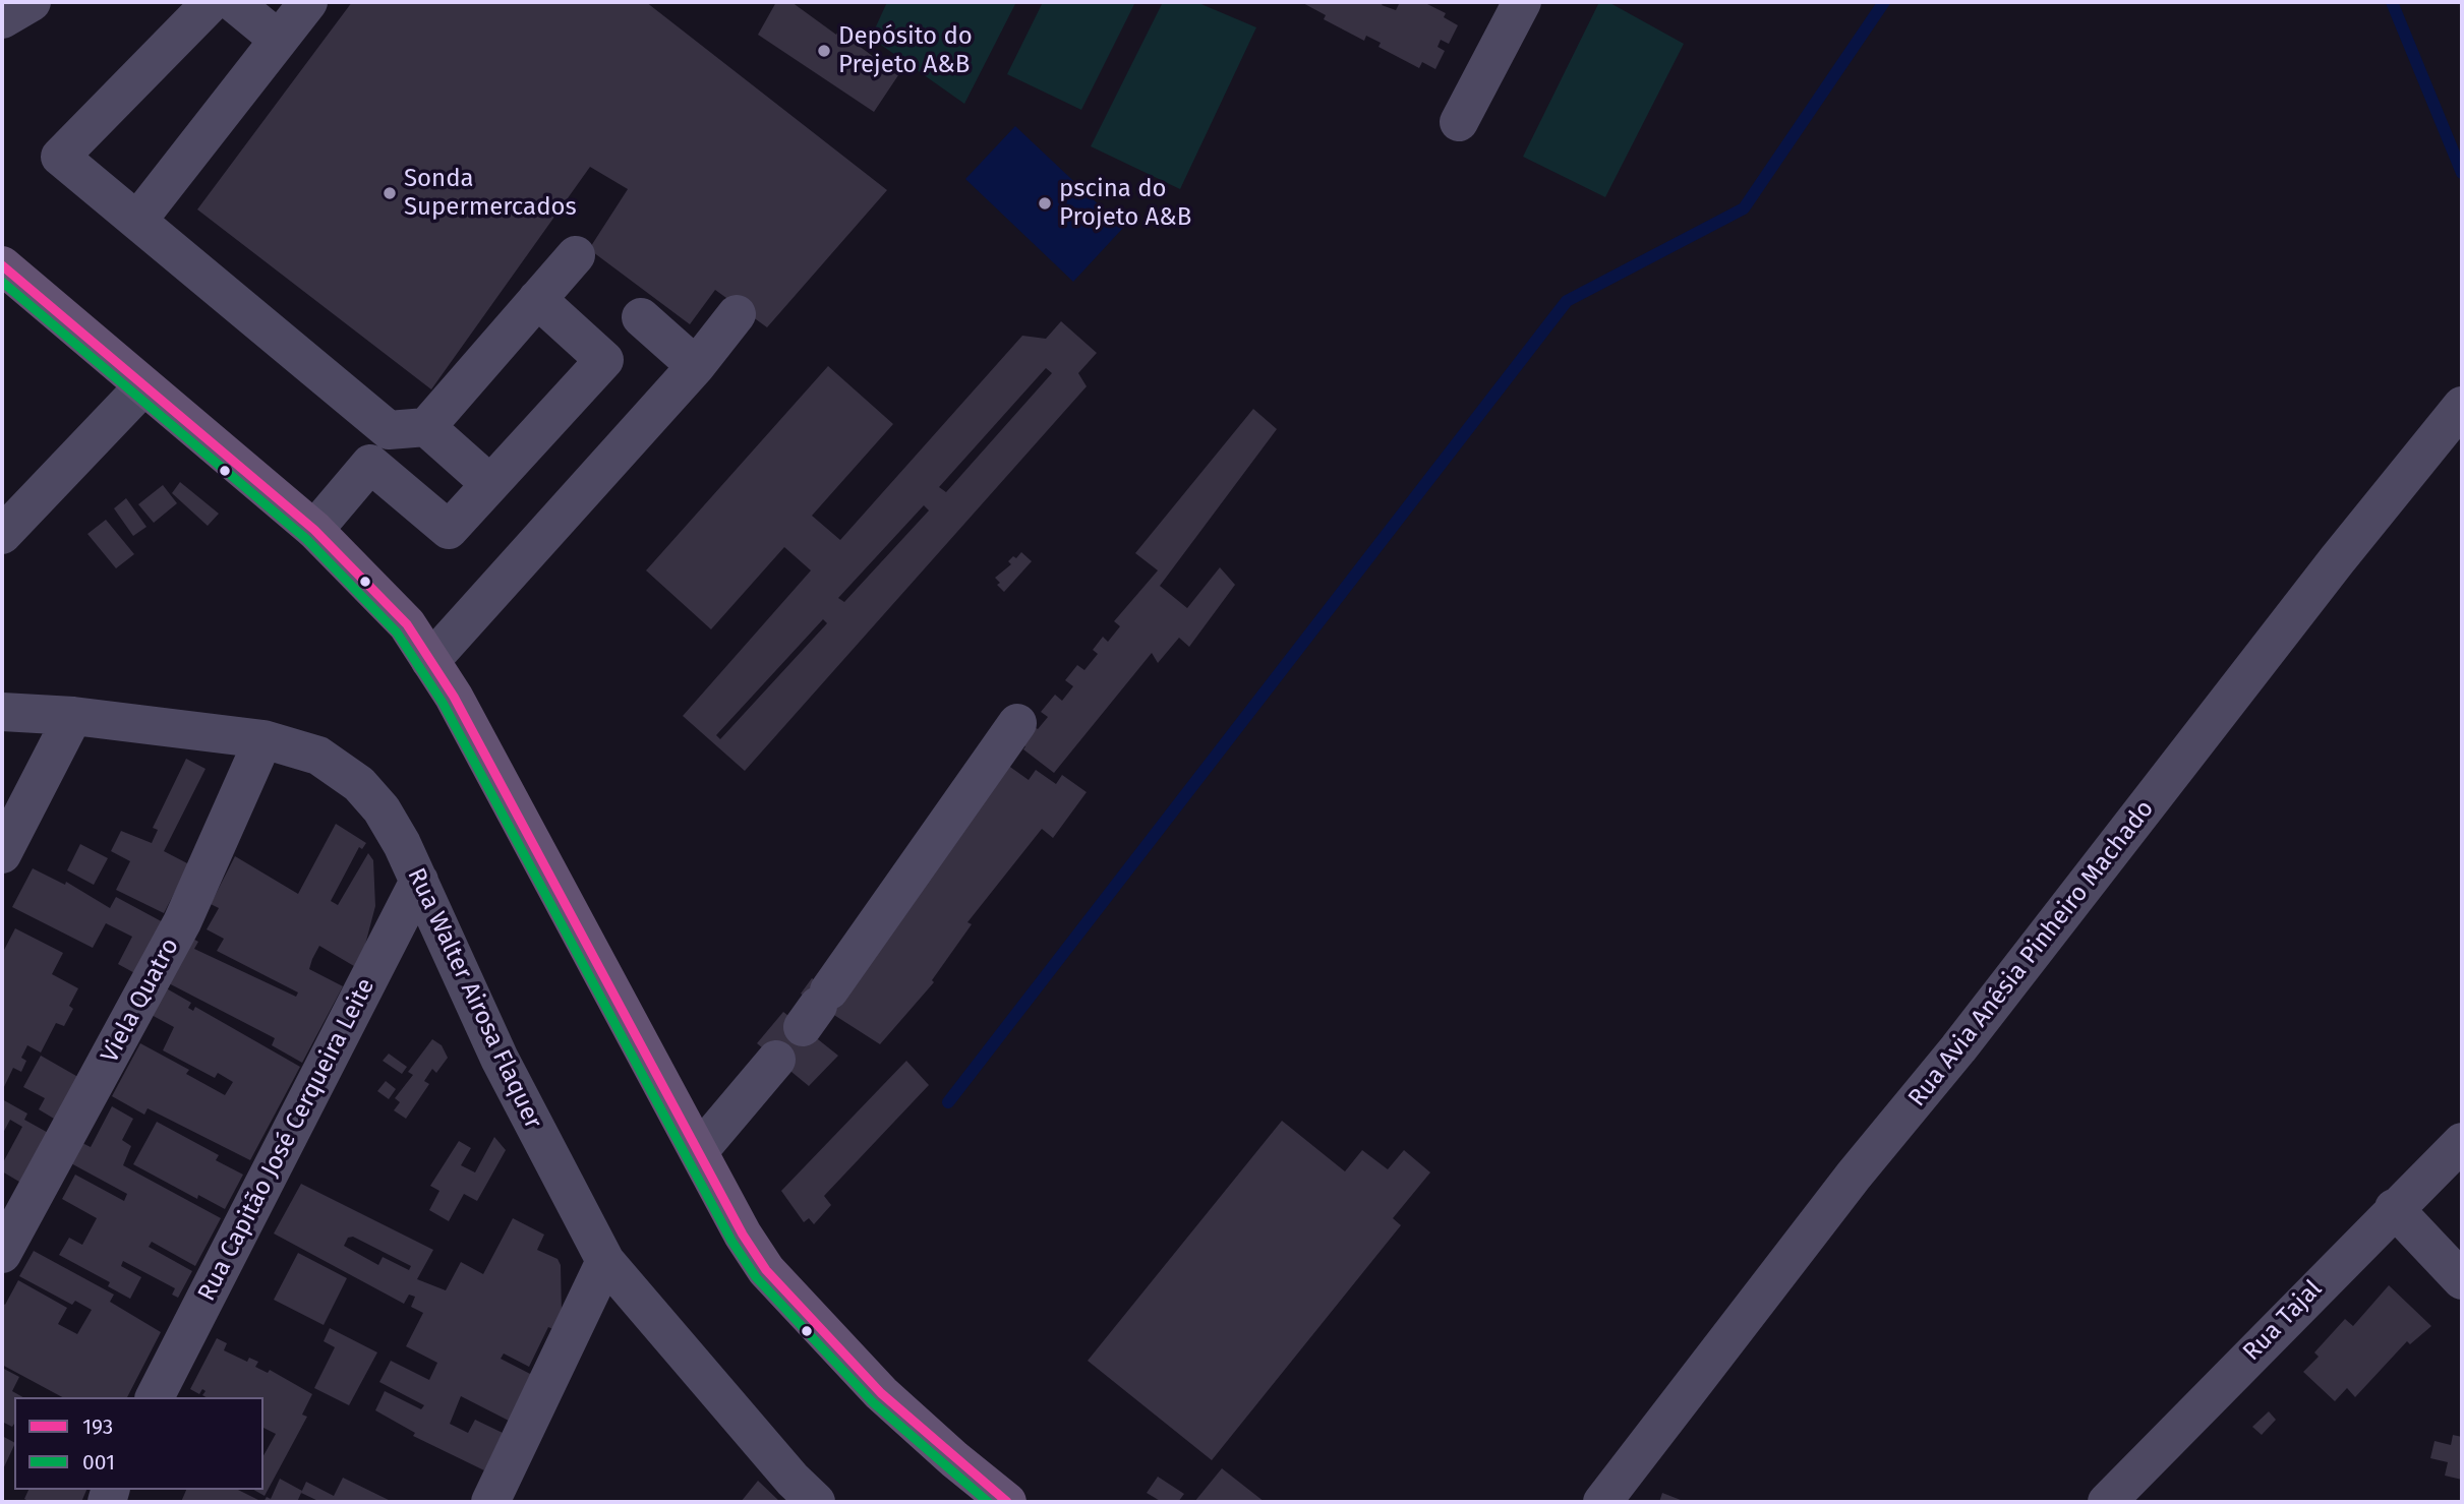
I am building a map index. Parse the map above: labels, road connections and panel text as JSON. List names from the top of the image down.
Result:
{
  "streets": {
    "street": [
      "Rua Avia Anésia Pinheiro Machado",
      "Rua Walter Airosa Flaquer",
      "Viela Quatro",
      "Rua Capitão José Cerqueira Leite",
      "Rua Tajal"
    ]
  },
  "crossings": [
    ["Rua Walter Airosa Flaquer", "Viela Quatro"],
    ["Rua Walter Airosa Flaquer", "Rua Capitão José Cerqueira Leite"]
  ],
  "places": ["Depósito do Prejeto A&B", "Sonda Supermercados", "pscina do Projeto A&B"],
  "lines": ["transit line 193", "transit line 001"],
  "legend": ["193", "001"]
}
